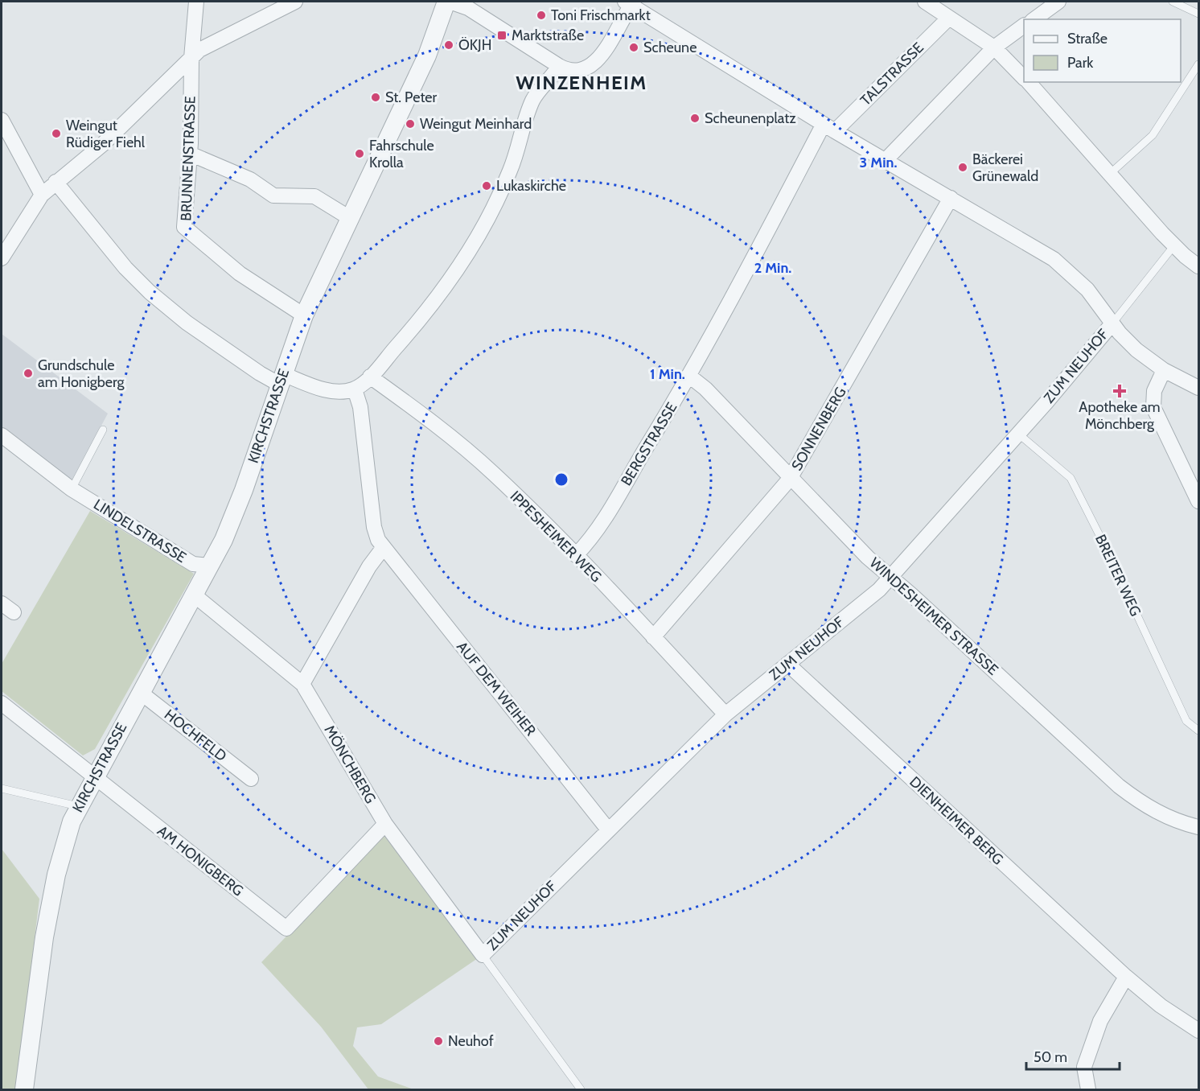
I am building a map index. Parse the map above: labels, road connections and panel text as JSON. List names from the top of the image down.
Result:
{
  "streets": {
    "street": [
      "TALSTRASSE",
      "BRUNNENSTRASSE",
      "ZUM NEUHOF",
      "KIRCHSTRASSE",
      "SONNENBERG",
      "BERGSTRASSE",
      "LINDELSTRASSE",
      "IPPESHEIMER WEG",
      "WINDESHEIMER STRASSE",
      "AUF DEM WEIHER",
      "HOCHFELD",
      "MÖNCHBERG",
      "DIENHEIMER BERG",
      "AM HONIGBERG"
    ],
    "lane": ["BREITER WEG"]
  },
  "crossings": [
    ["TALSTRASSE", "BERGSTRASSE"],
    ["BRUNNENSTRASSE", "KIRCHSTRASSE"],
    ["ZUM NEUHOF", "IPPESHEIMER WEG"],
    ["ZUM NEUHOF", "BREITER WEG"],
    ["ZUM NEUHOF", "WINDESHEIMER STRASSE"],
    ["ZUM NEUHOF", "AUF DEM WEIHER"],
    ["ZUM NEUHOF", "MÖNCHBERG"],
    ["ZUM NEUHOF", "DIENHEIMER BERG"],
    ["KIRCHSTRASSE", "LINDELSTRASSE"],
    ["KIRCHSTRASSE", "HOCHFELD"],
    ["KIRCHSTRASSE", "MÖNCHBERG"],
    ["KIRCHSTRASSE", "AM HONIGBERG"],
    ["SONNENBERG", "IPPESHEIMER WEG"],
    ["SONNENBERG", "WINDESHEIMER STRASSE"],
    ["BERGSTRASSE", "IPPESHEIMER WEG"],
    ["BERGSTRASSE", "WINDESHEIMER STRASSE"],
    ["MÖNCHBERG", "AM HONIGBERG"]
  ],
  "districts": ["WINZENHEIM"],
  "places": {
    "other": [
      "Toni Frischmarkt",
      "ÖKJH",
      "Scheune",
      "St. Peter",
      "Scheunenplatz",
      "Weingut Meinhard",
      "Weingut Rüdiger Fiehl",
      "Fahrschule Krolla",
      "Bäckerei Grünewald",
      "Lukaskirche",
      "Grundschule am Honigberg",
      "Neuhof"
    ],
    "transit": ["Marktstraße"],
    "health": ["Apotheke am Mönchberg"]
  },
  "legend": ["Straße", "Park"],
  "scale_bar": "50 m",
  "rings": ["3 Min.", "2 Min.", "1 Min."]
}
